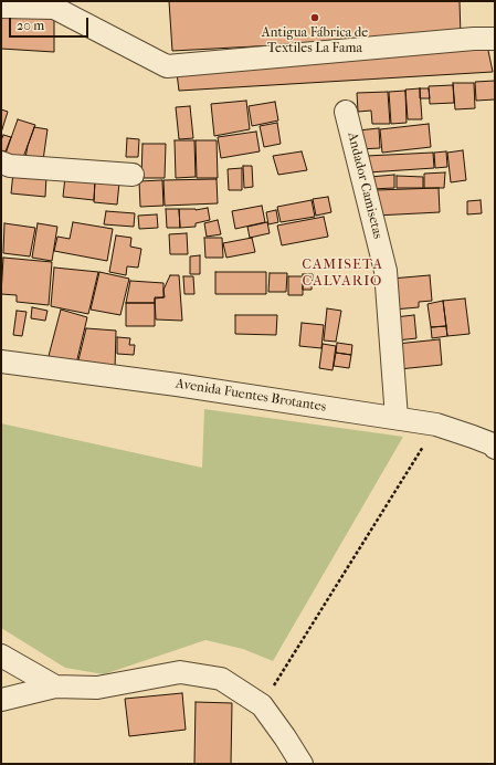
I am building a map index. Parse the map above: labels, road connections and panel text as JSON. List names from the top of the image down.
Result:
{
  "streets": {
    "street": ["Andador Camisetas", "Avenida Fuentes Brotantes"]
  },
  "crossings": [
    ["Andador Camisetas", "Avenida Fuentes Brotantes"]
  ],
  "districts": ["CAMISETA CALVARIO"],
  "places": ["Antigua Fábrica de Textiles La Fama"],
  "scale_bar": "20 m"
}
